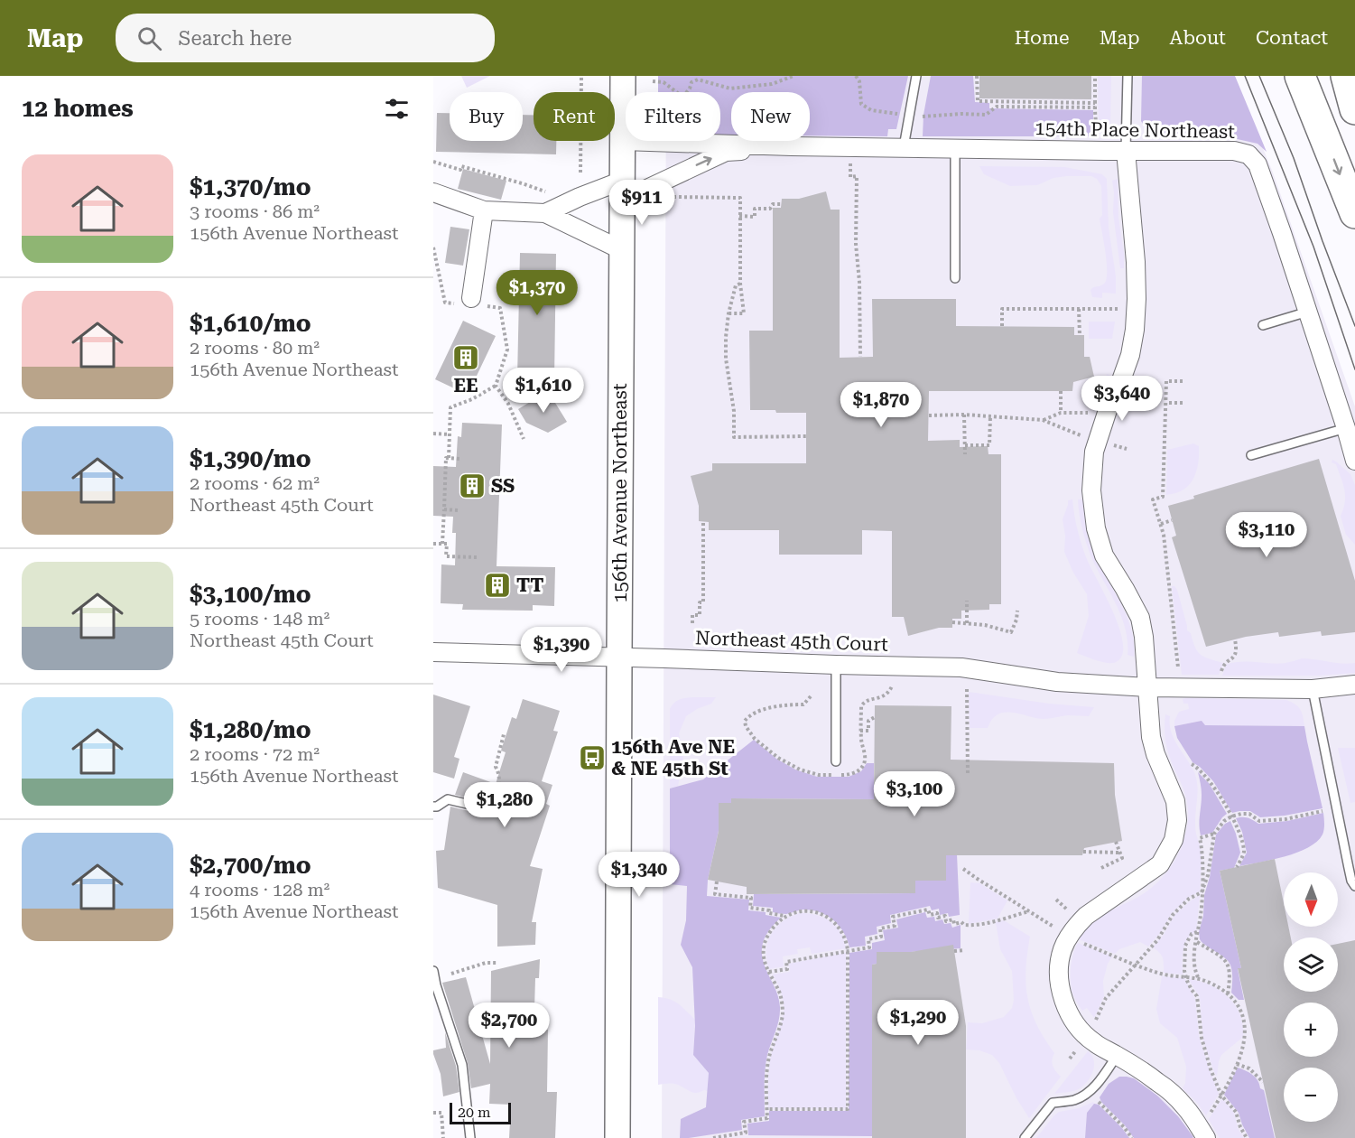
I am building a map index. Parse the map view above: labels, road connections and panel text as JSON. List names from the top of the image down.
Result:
{
  "streets": {
    "main road": ["156th Avenue Northeast"],
    "street": ["154th Place Northeast", "Northeast 45th Court"]
  },
  "crossings": [
    ["154th Place Northeast", "156th Avenue Northeast"],
    ["156th Avenue Northeast", "Northeast 45th Court"]
  ],
  "places": {
    "building": ["EE", "SS", "TT"],
    "bus stop": ["156th Ave NE & NE 45th St"]
  },
  "scale_bar": "20 m",
  "north": "bottom",
  "page": {
    "header": "Map",
    "search": "Search here",
    "nav": [
      "Home",
      "Map",
      "About",
      "Contact"
    ],
    "heading": "12 homes",
    "chip": [
      "Buy",
      "Rent",
      "Filters",
      "New"
    ],
    "list": [
      {
        "name": "$1,370/mo",
        "note": "3 rooms · 86 m² · 156th Avenue Northeast"
      },
      {
        "name": "$1,610/mo",
        "note": "2 rooms · 80 m² · 156th Avenue Northeast"
      },
      {
        "name": "$1,390/mo",
        "note": "2 rooms · 62 m² · Northeast 45th Court"
      },
      {
        "name": "$3,100/mo",
        "note": "5 rooms · 148 m² · Northeast 45th Court"
      },
      {
        "name": "$1,280/mo",
        "note": "2 rooms · 72 m² · 156th Avenue Northeast"
      },
      {
        "name": "$2,700/mo",
        "note": "4 rooms · 128 m² · 156th Avenue Northeast"
      }
    ],
    "price": [
      "$911",
      "$1,370",
      "$1,610",
      "$3,640",
      "$1,870",
      "$3,110",
      "$1,390",
      "$3,100",
      "$1,280",
      "$1,340",
      "$1,290",
      "$2,700"
    ],
    "map_buttons": ["+", "−"],
    "scale": "20 m"
  }
}
